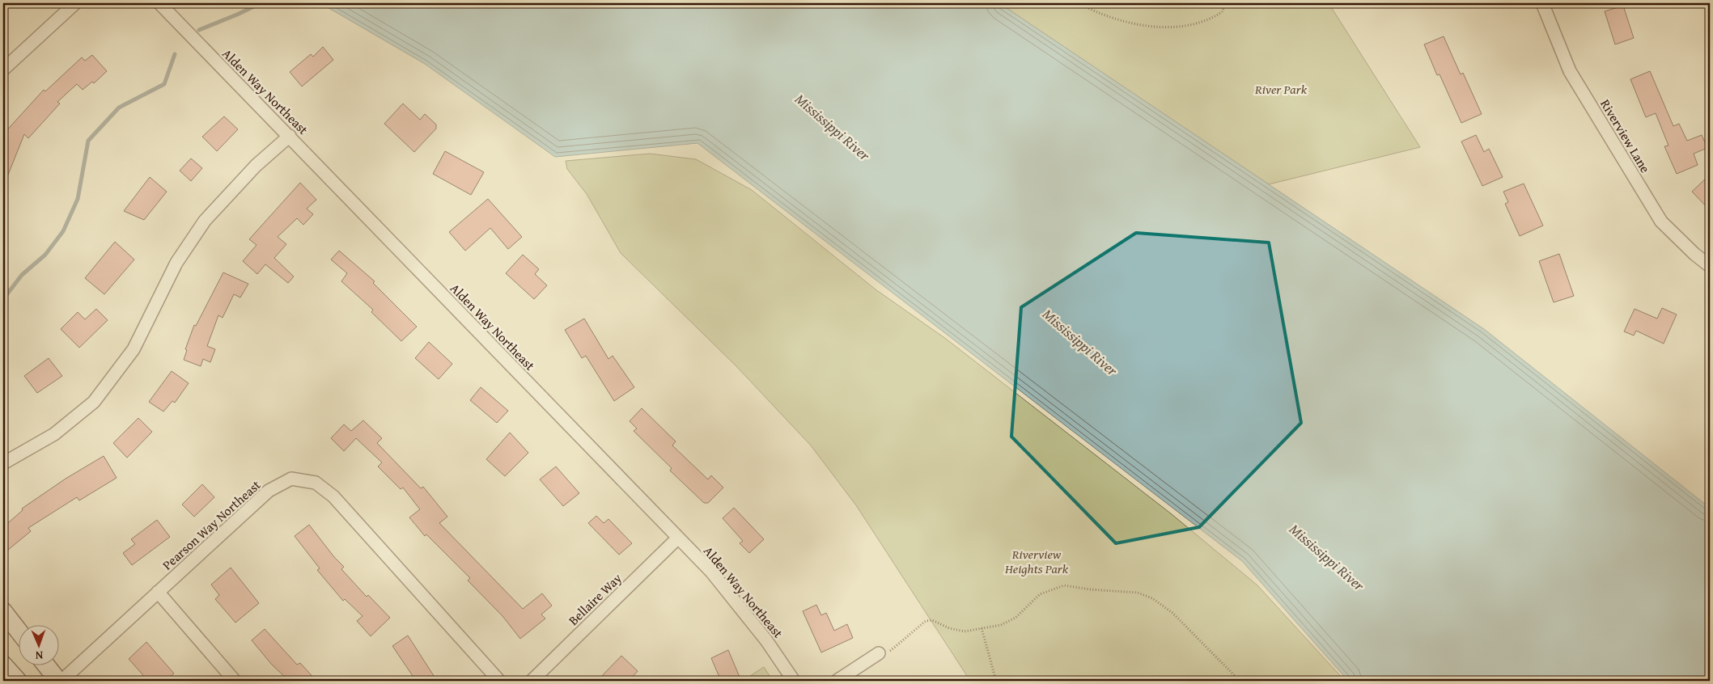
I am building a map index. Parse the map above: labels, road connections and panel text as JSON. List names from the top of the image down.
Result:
{
  "streets": {
    "street": [
      "Alden Way Northeast",
      "Riverview Lane",
      "Pearson Way Northeast",
      "Bellaire Way"
    ]
  },
  "crossings": [
    ["Alden Way Northeast", "Bellaire Way"]
  ],
  "water": ["Mississippi River"],
  "parks": ["River Park", "Riverview Heights Park"],
  "north": "bottom"
}
